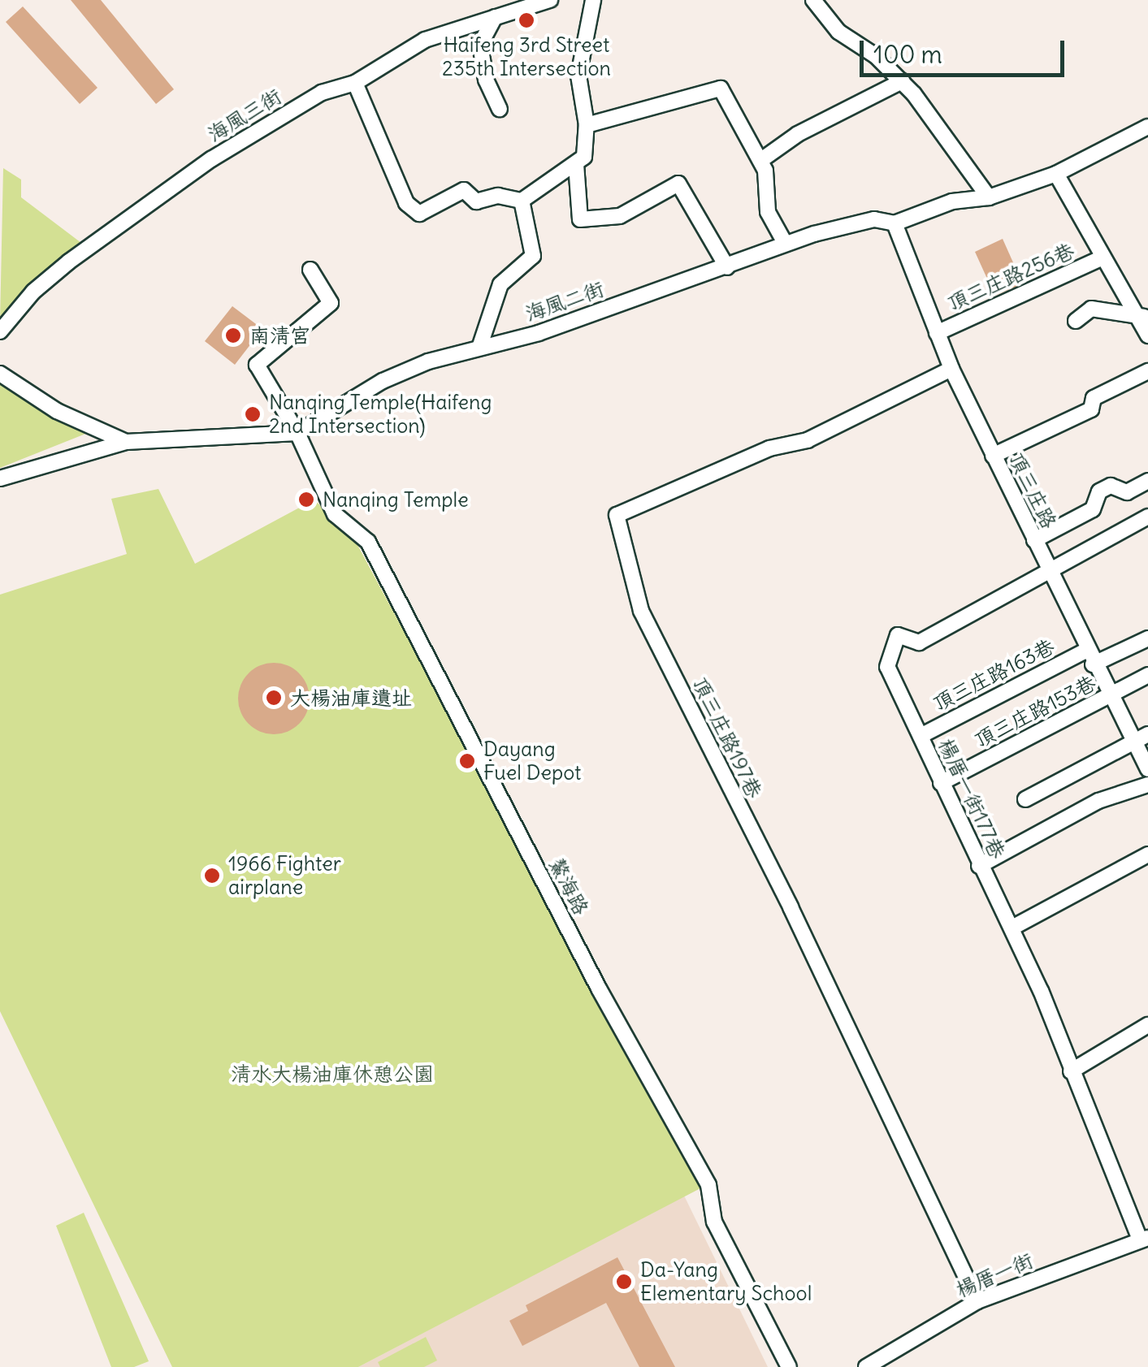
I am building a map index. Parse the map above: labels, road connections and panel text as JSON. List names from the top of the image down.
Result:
{
  "streets": {
    "street": [
      "海風三街",
      "頂三庄路256巷",
      "海風二街",
      "頂三庄路",
      "頂三庄路163巷",
      "頂三庄路153巷",
      "頂三庄路197巷",
      "楊厝一街177巷",
      "鰲海路",
      "楊厝一街"
    ]
  },
  "crossings": [
    ["頂三庄路256巷", "頂三庄路"],
    ["海風二街", "頂三庄路"],
    ["海風二街", "鰲海路"],
    ["頂三庄路", "頂三庄路163巷"],
    ["頂三庄路", "頂三庄路153巷"],
    ["頂三庄路", "頂三庄路197巷"],
    ["頂三庄路", "楊厝一街177巷"],
    ["頂三庄路163巷", "楊厝一街177巷"],
    ["頂三庄路153巷", "楊厝一街177巷"],
    ["頂三庄路197巷", "楊厝一街"],
    ["楊厝一街177巷", "楊厝一街"]
  ],
  "parks": ["清水大楊油庫休憩公園"],
  "places": [
    "Haifeng 3rd Street 235th Intersection",
    "南清宮",
    "Nanqing Temple(Haifeng 2nd Intersection)",
    "Nanqing Temple",
    "大楊油庫遺址",
    "Dayang Fuel Depot",
    "1966 Fighter airplane",
    "Da-Yang Elementary School"
  ],
  "scale_bar": "100 m"
}
